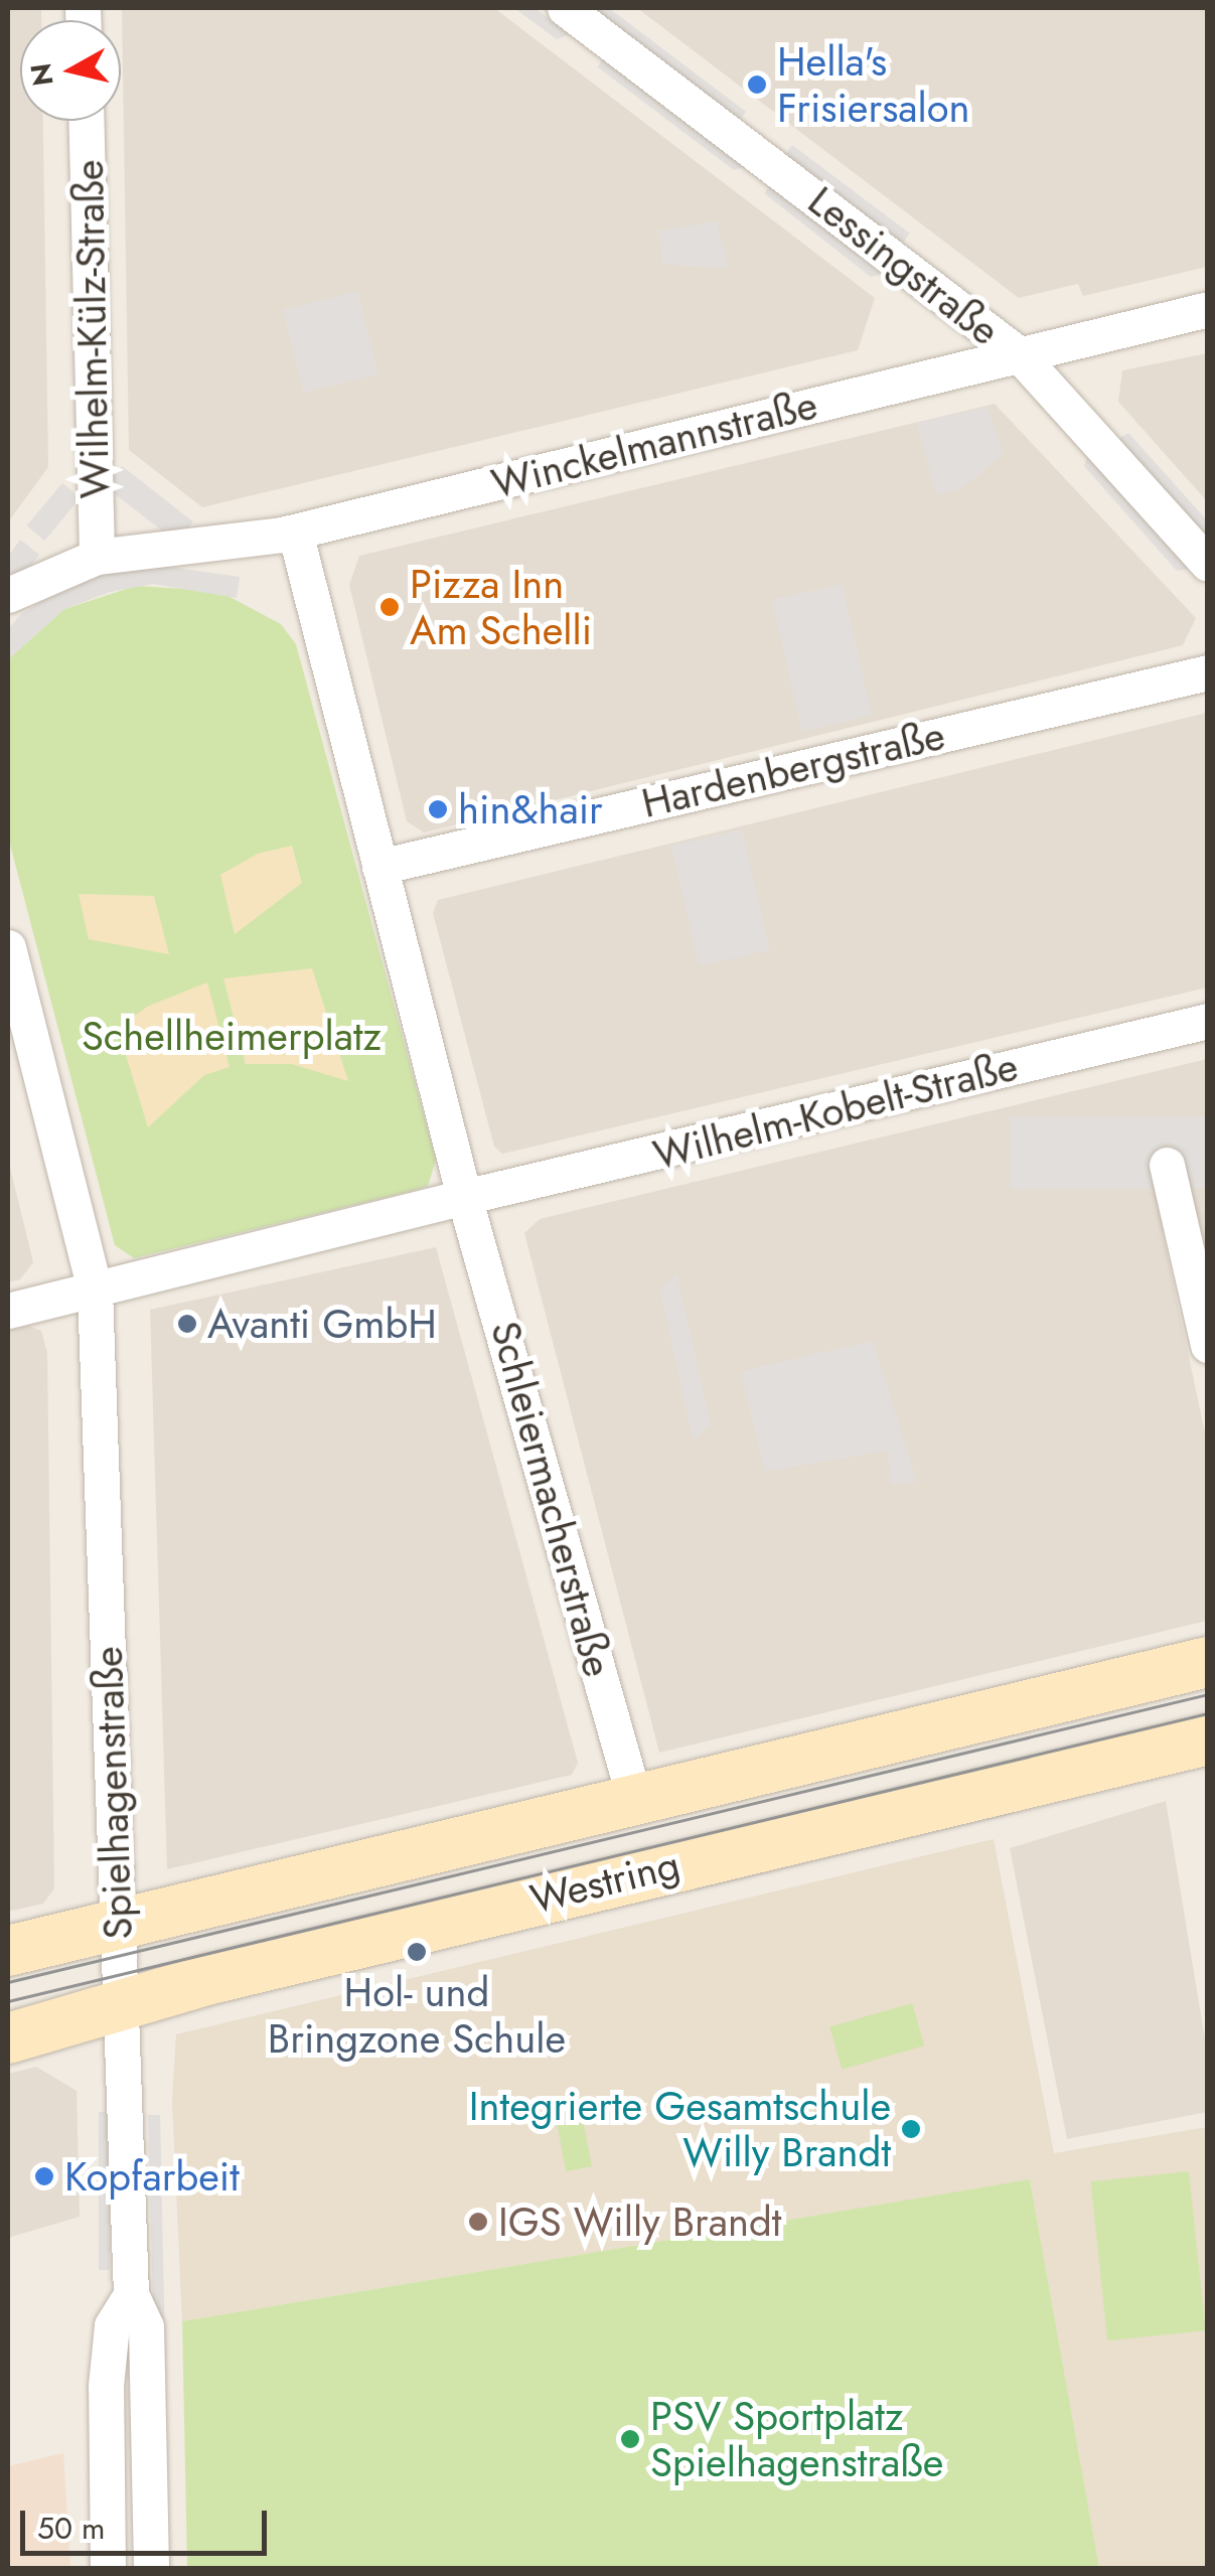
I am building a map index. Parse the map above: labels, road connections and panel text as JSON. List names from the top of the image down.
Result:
{
  "streets": {
    "main road": ["Westring"],
    "street": [
      "Lessingstraße",
      "Wilhelm-Külz-Straße",
      "Winckelmannstraße",
      "Hardenbergstraße",
      "Wilhelm-Kobelt-Straße",
      "Schleiermacherstraße",
      "Spielhagenstraße"
    ]
  },
  "crossings": [
    ["Lessingstraße", "Winckelmannstraße"],
    ["Wilhelm-Külz-Straße", "Winckelmannstraße"],
    ["Wilhelm-Kobelt-Straße", "Schleiermacherstraße"],
    ["Schleiermacherstraße", "Westring"],
    ["Spielhagenstraße", "Westring"]
  ],
  "parks": ["Schellheimerplatz"],
  "places": [
    "Hella's Frisiersalon",
    "Pizza Inn Am Schelli",
    "hin&hair",
    "Avanti GmbH",
    "Hol- und Bringzone Schule",
    "Integrierte Gesamtschule Willy Brandt",
    "Kopfarbeit",
    "IGS Willy Brandt",
    "PSV Sportplatz Spielhagenstraße"
  ],
  "scale_bar": "50 m",
  "north": "left"
}
